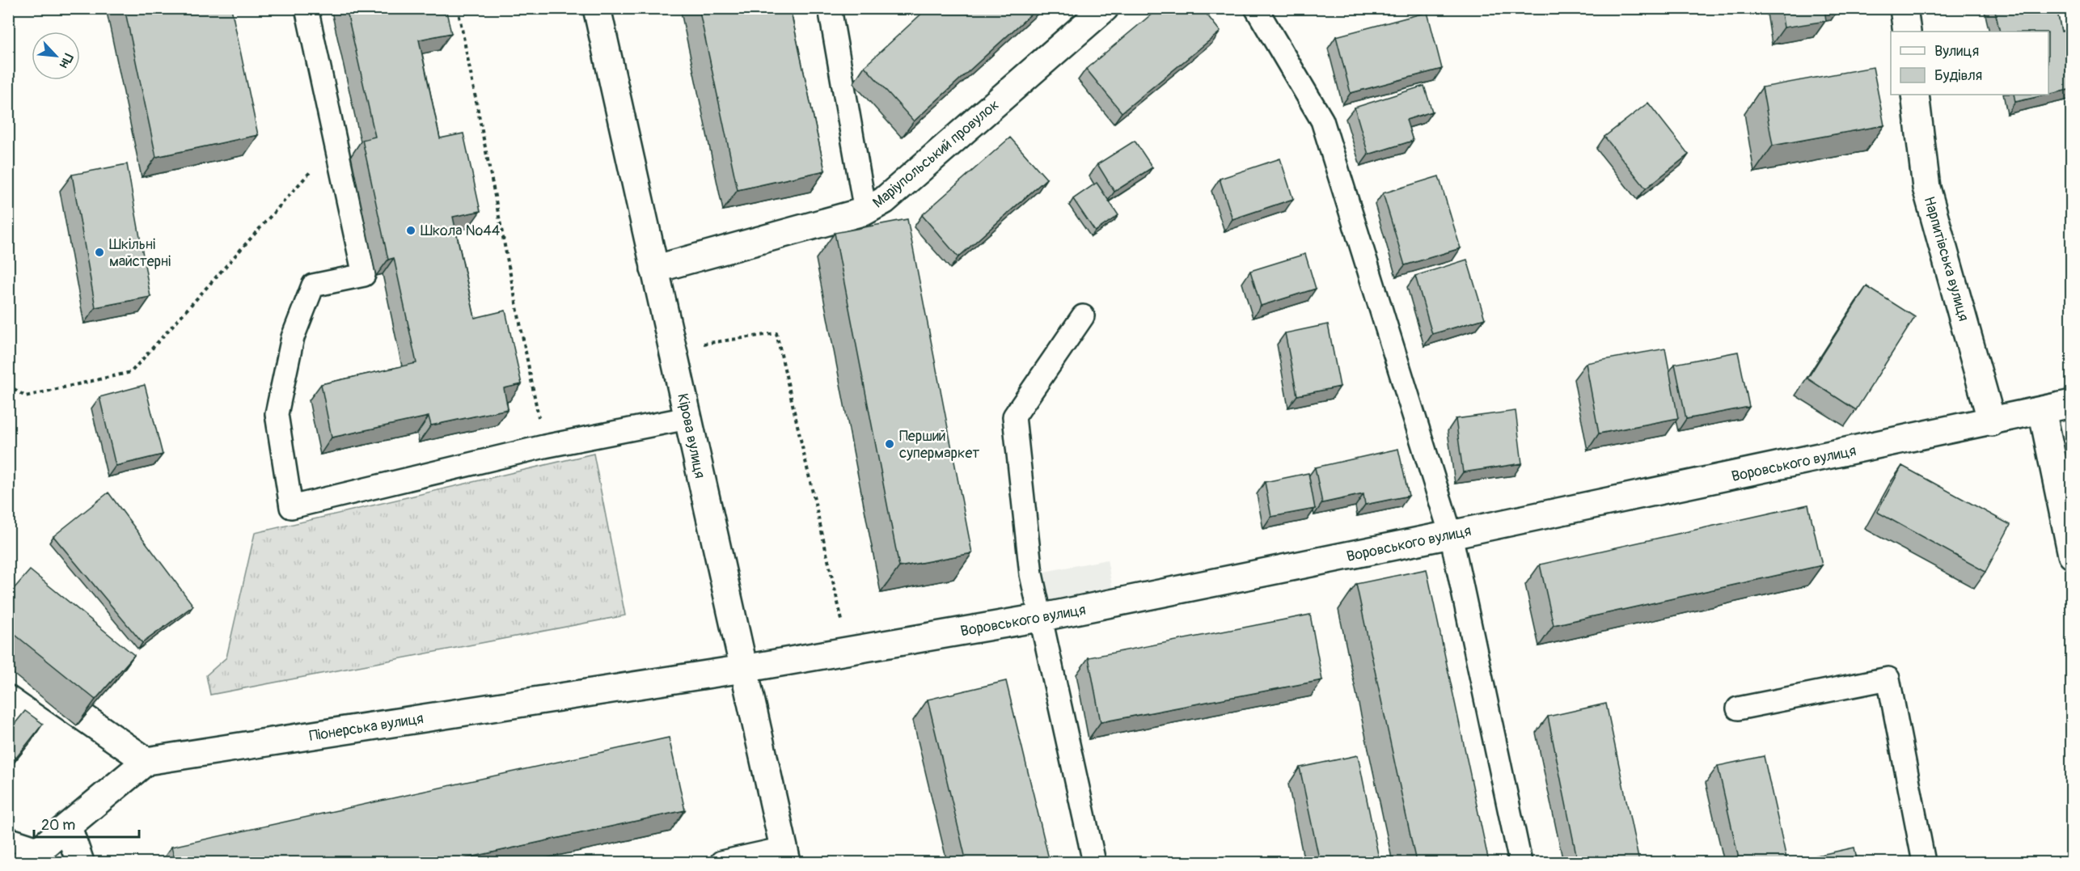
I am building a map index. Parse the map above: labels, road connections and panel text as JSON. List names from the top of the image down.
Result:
{
  "streets": {
    "street": [
      "Маріупольський провулок",
      "Нарпитівська вулиця",
      "Кірова вулиця",
      "Воровського вулиця",
      "Піонерська вулиця"
    ]
  },
  "crossings": [
    ["Маріупольський провулок", "Кірова вулиця"],
    ["Нарпитівська вулиця", "Воровського вулиця"],
    ["Кірова вулиця", "Воровського вулиця"],
    ["Кірова вулиця", "Піонерська вулиця"],
    ["Воровського вулиця", "Піонерська вулиця"]
  ],
  "places": ["Школа №44", "Шкільні майстерні", "Перший супермаркет"],
  "legend": ["Вулиця", "Будівля"],
  "scale_bar": "20 m",
  "north": "bottom right"
}
